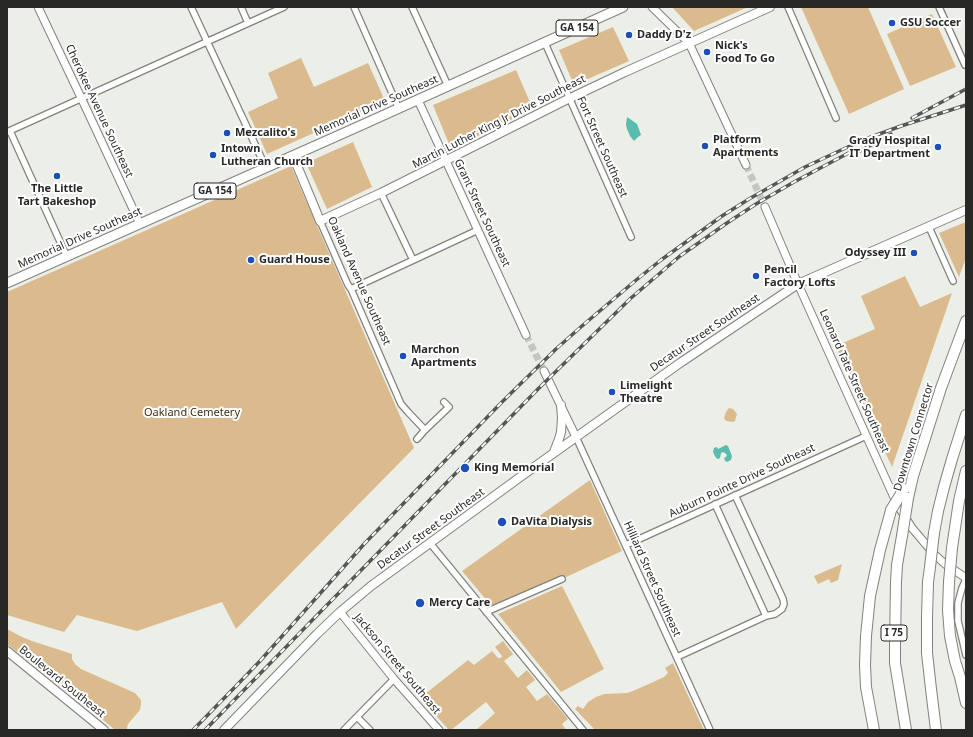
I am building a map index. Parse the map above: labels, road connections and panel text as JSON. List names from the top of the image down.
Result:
{
  "streets": {
    "highway": ["Downtown Connector", "I 75"],
    "main road": [
      "GA 154",
      "Memorial Drive Southeast",
      "Martin Luther King Jr Drive Southeast",
      "Oakland Avenue Southeast",
      "Decatur Street Southeast",
      "Boulevard Southeast"
    ],
    "street": [
      "Cherokee Avenue Southeast",
      "Fort Street Southeast",
      "Grant Street Southeast",
      "Leonard Tate Street Southeast",
      "Auburn Pointe Drive Southeast",
      "Hilliard Street Southeast",
      "Jackson Street Southeast"
    ]
  },
  "crossings": [
    ["Memorial Drive Southeast", "Cherokee Avenue Southeast"],
    ["Memorial Drive Southeast", "Fort Street Southeast"],
    ["Memorial Drive Southeast", "Grant Street Southeast"],
    ["Memorial Drive Southeast", "Oakland Avenue Southeast"],
    ["Martin Luther King Jr Drive Southeast", "Fort Street Southeast"],
    ["Martin Luther King Jr Drive Southeast", "Grant Street Southeast"],
    ["Martin Luther King Jr Drive Southeast", "Oakland Avenue Southeast"],
    ["Decatur Street Southeast", "Leonard Tate Street Southeast"],
    ["Decatur Street Southeast", "Hilliard Street Southeast"],
    ["Decatur Street Southeast", "Jackson Street Southeast"],
    ["Leonard Tate Street Southeast", "Auburn Pointe Drive Southeast"],
    ["Auburn Pointe Drive Southeast", "Hilliard Street Southeast"]
  ],
  "parks": ["Oakland Cemetery"],
  "places": [
    "GSU Soccer",
    "Daddy D'z",
    "Nick's Food To Go",
    "Mezcalito's",
    "Platform Apartments",
    "Grady Hospital IT Department",
    "Intown Lutheran Church",
    "The Little Tart Bakeshop",
    "Odyssey III",
    "Guard House",
    "Pencil Factory Lofts",
    "Marchon Apartments",
    "Limelight Theatre",
    "King Memorial",
    "DaVita Dialysis",
    "Mercy Care"
  ]
}
